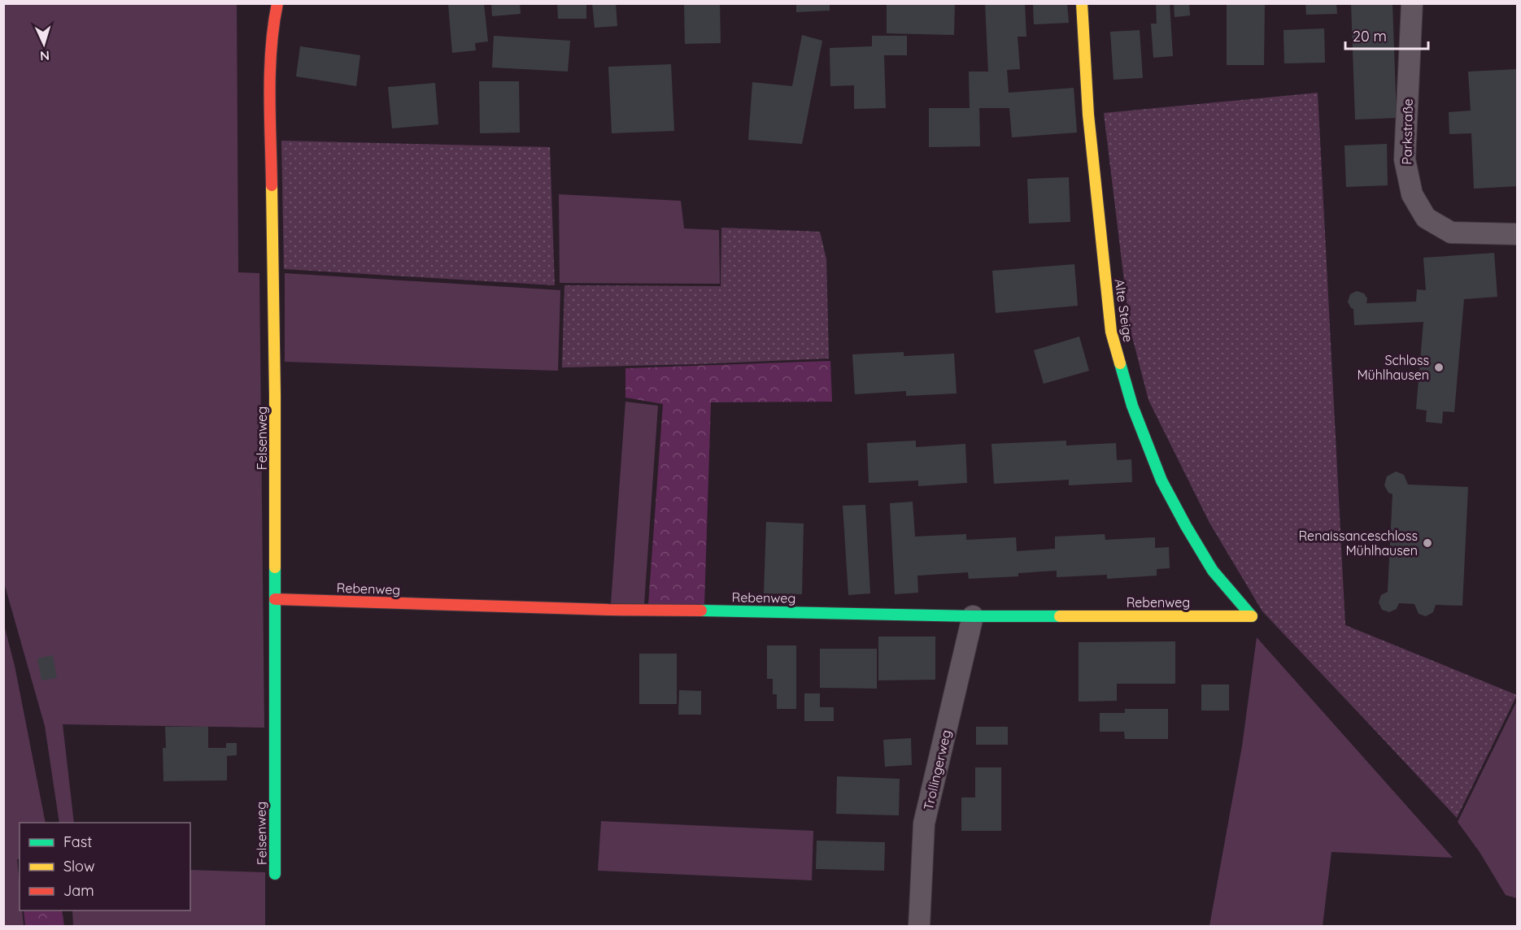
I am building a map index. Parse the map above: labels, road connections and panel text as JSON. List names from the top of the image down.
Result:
{
  "streets": {
    "street": [
      "Parkstraße",
      "Alte Steige",
      "Felsenweg",
      "Rebenweg",
      "Trollingerweg"
    ]
  },
  "crossings": [
    ["Alte Steige", "Rebenweg"],
    ["Felsenweg", "Rebenweg"],
    ["Rebenweg", "Trollingerweg"]
  ],
  "places": ["Schloss Mühlhausen", "Renaissanceschloss Mühlhausen"],
  "legend": ["Fast", "Slow", "Jam"],
  "scale_bar": "20 m",
  "north": "bottom"
}
